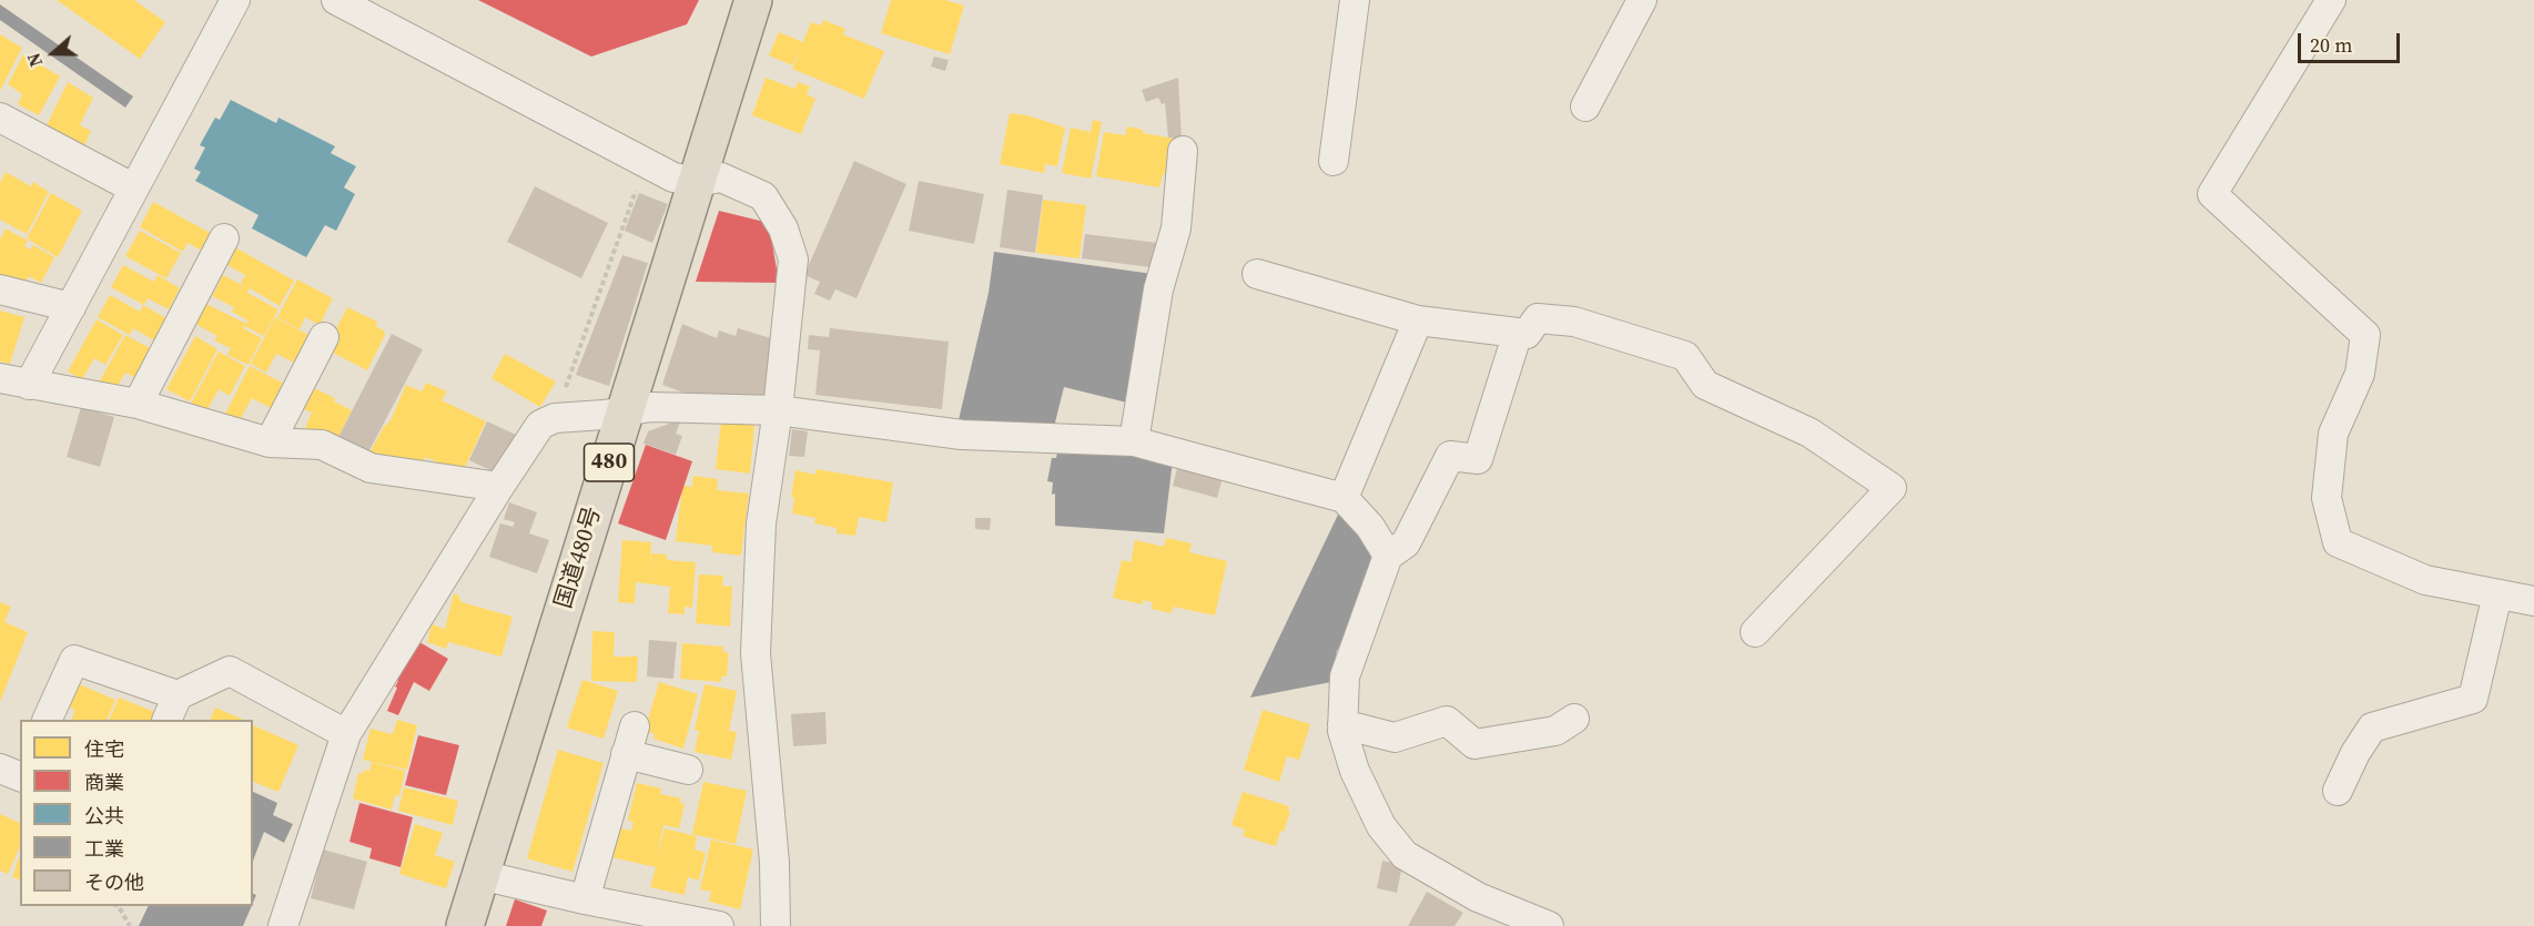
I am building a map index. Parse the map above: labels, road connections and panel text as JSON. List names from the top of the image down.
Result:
{
  "streets": {
    "highway": ["480", "国道480号"]
  },
  "legend": [
    "住宅",
    "商業",
    "公共",
    "工業",
    "その他"
  ],
  "scale_bar": "20 m",
  "north": "left"
}
